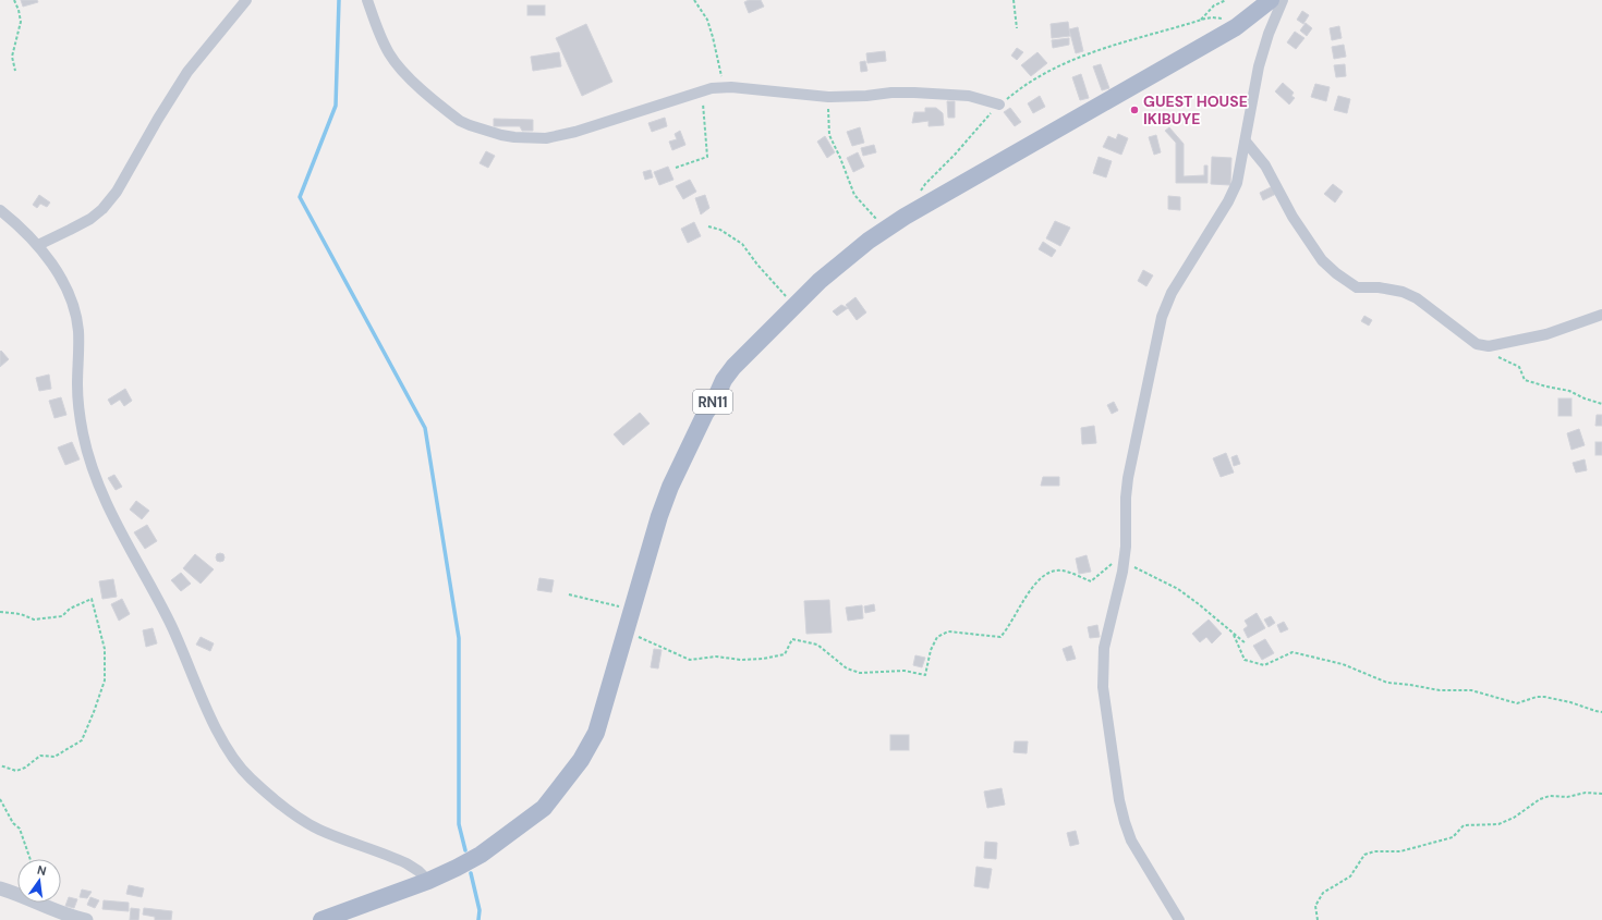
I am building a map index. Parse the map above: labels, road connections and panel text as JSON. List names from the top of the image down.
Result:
{
  "streets": {
    "main road": ["RN11"]
  },
  "places": ["GUEST HOUSE IKIBUYE"],
  "north": "top"
}
